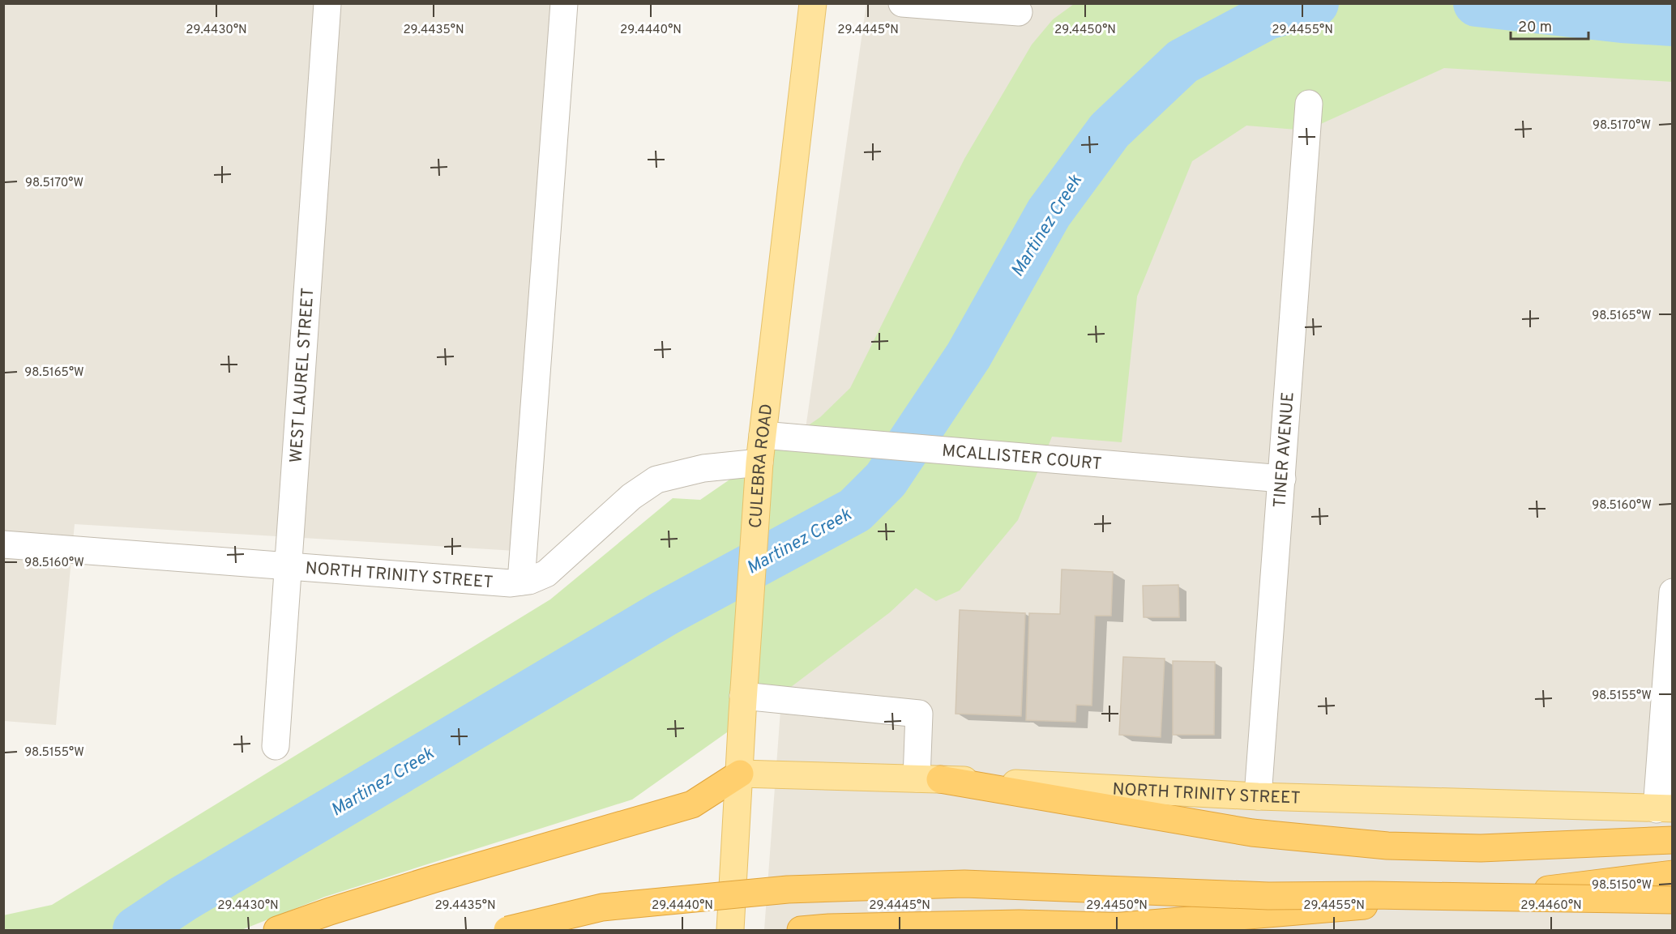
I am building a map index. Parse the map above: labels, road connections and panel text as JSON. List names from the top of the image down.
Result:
{
  "streets": {
    "main road": ["CULEBRA ROAD", "NORTH TRINITY STREET"],
    "street": ["WEST LAUREL STREET", "TINER AVENUE", "MCALLISTER COURT"]
  },
  "crossings": [
    ["WEST LAUREL STREET", "NORTH TRINITY STREET"],
    ["TINER AVENUE", "MCALLISTER COURT"],
    ["TINER AVENUE", "NORTH TRINITY STREET"],
    ["MCALLISTER COURT", "CULEBRA ROAD"],
    ["CULEBRA ROAD", "NORTH TRINITY STREET"]
  ],
  "water": ["Martinez Creek"],
  "scale_bar": "20 m",
  "coordinates": [
    "29.4430°N",
    "29.4435°N",
    "29.4440°N",
    "29.4445°N",
    "29.4450°N",
    "29.4455°N",
    "98.5170°W",
    "98.5165°W",
    "98.5160°W",
    "98.5155°W",
    "98.5150°W",
    "29.4460°N"
  ]
}
